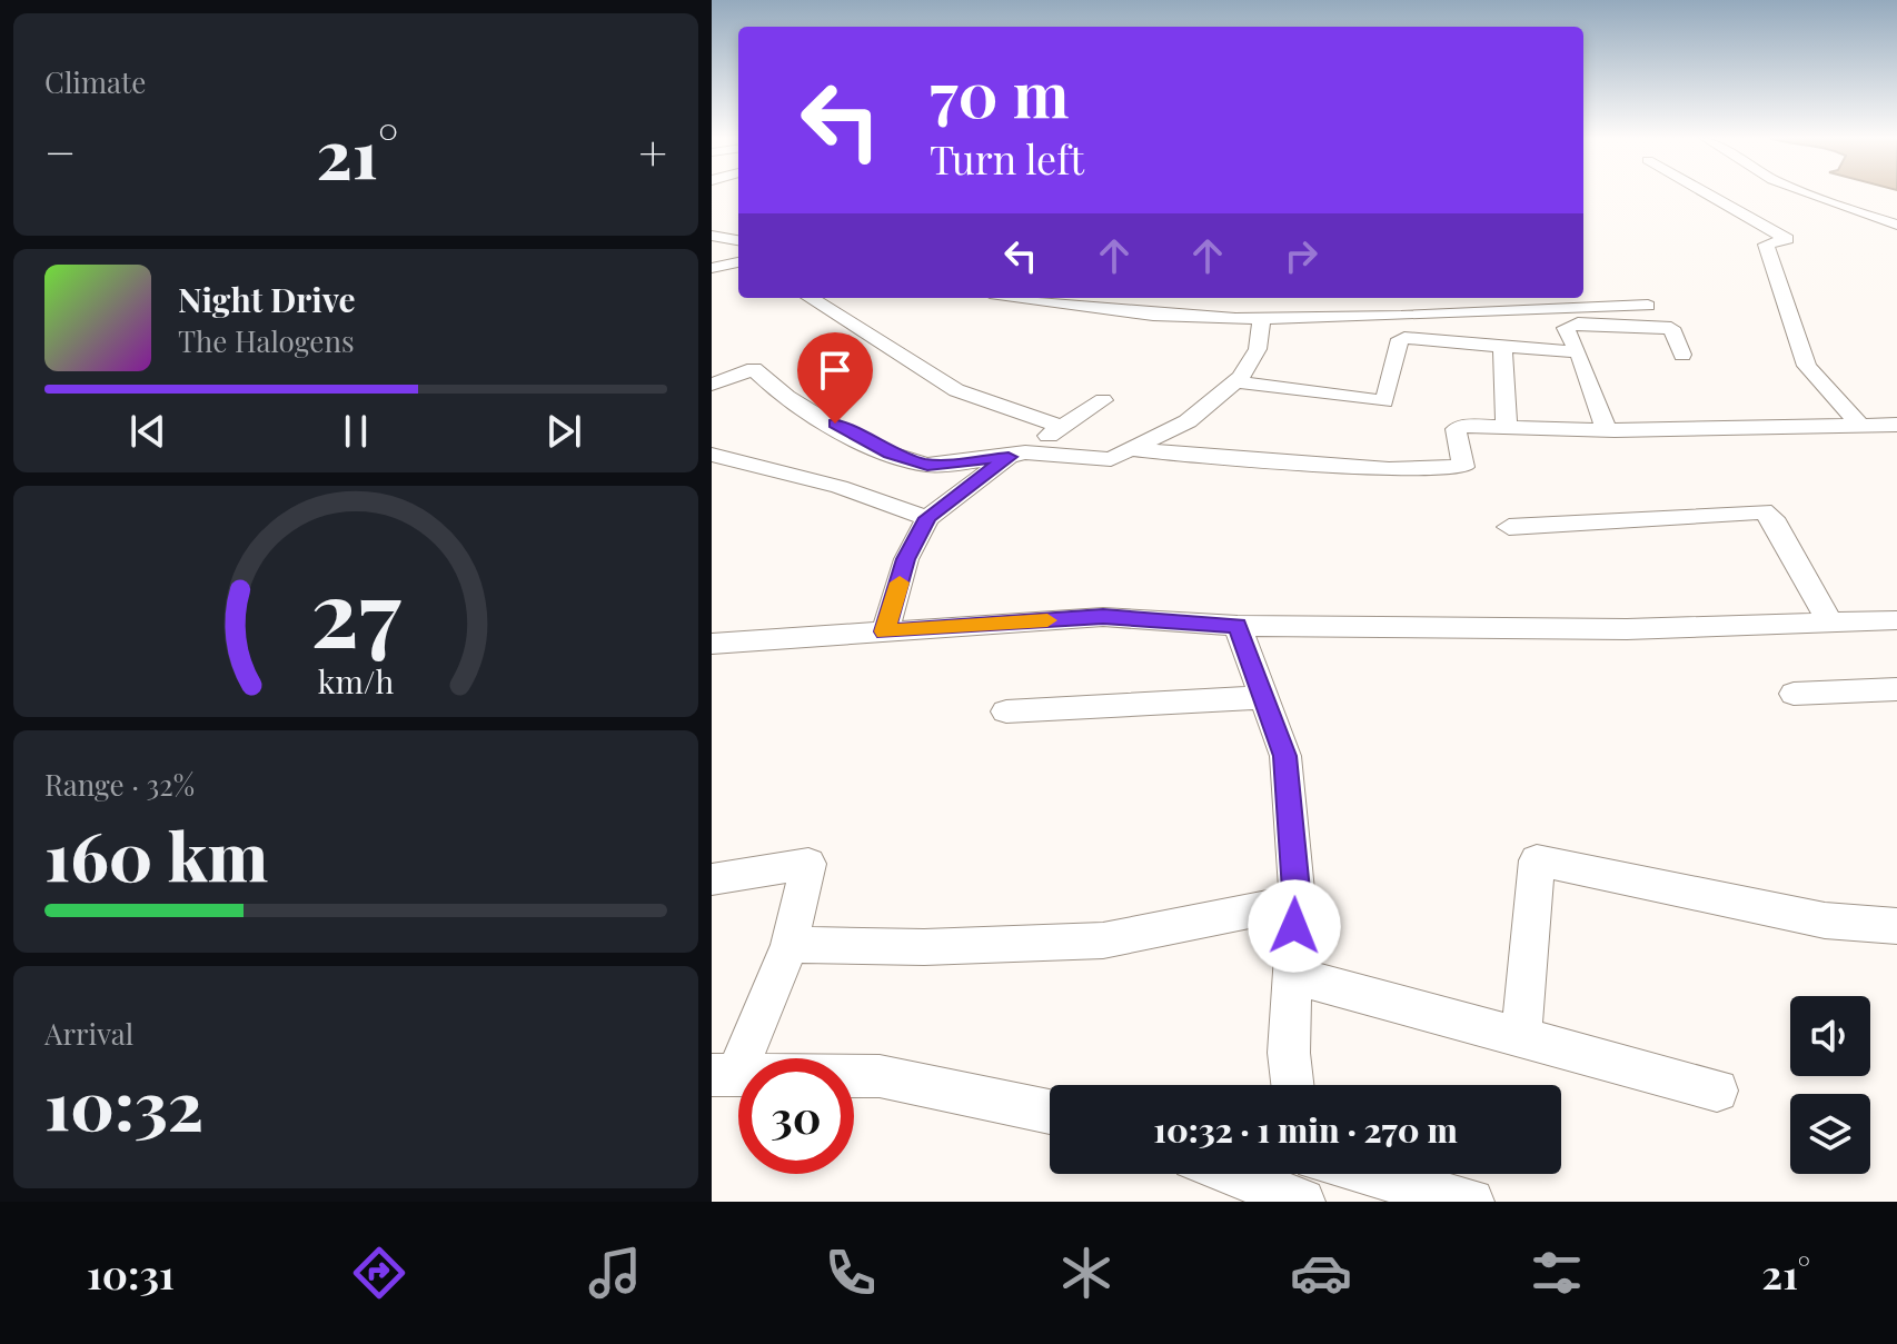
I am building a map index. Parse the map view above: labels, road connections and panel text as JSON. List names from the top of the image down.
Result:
{
  "page": {
    "tile": [
      "Climate",
      ["Range · 32%", "160 km"],
      ["Arrival", "10:32"]
    ],
    "turn": ["70 m", "Turn left"],
    "heat": ["−", "21°", "+"],
    "song": ["Night Drive", "The Halogens"],
    "limit": "30",
    "trip": "10:32 · 1 min · 270 m",
    "tabs": ["10:31", "21°"],
    "gauge": ["27", "km/h"]
  }
}
